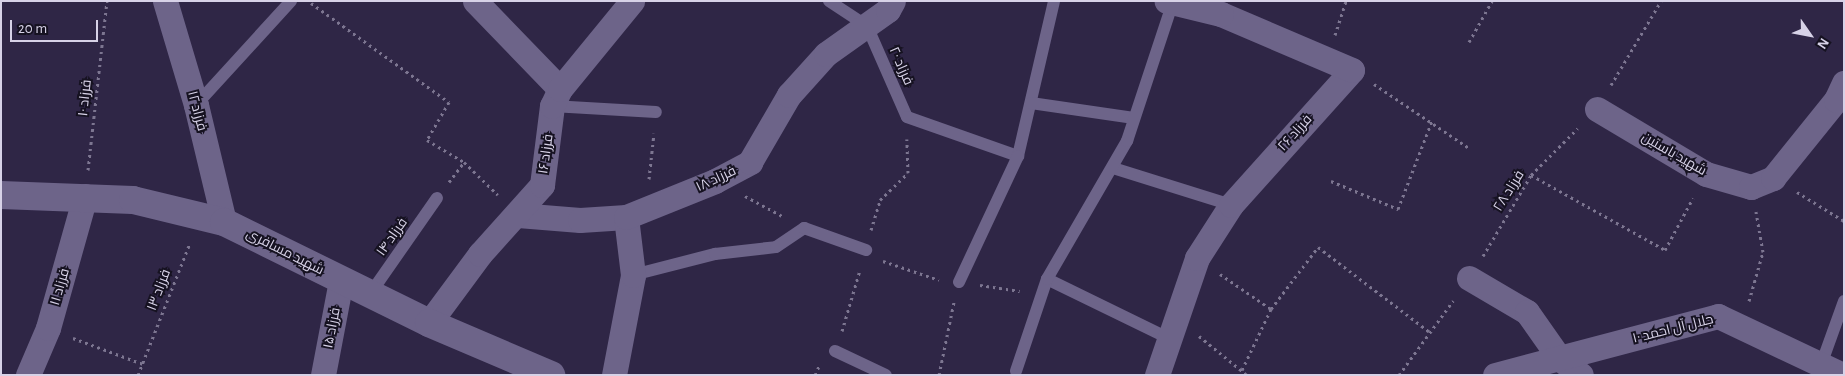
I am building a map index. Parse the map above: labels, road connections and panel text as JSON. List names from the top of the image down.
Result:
{
  "streets": {
    "street": [
      "فرزاد ۱۲",
      "فرزاد ۲۶",
      "فرزاد ۱۶",
      "شهید باستین",
      "فرزاد ۱۸",
      "شهید مسافری",
      "فرزاد ۱۱",
      "فرزاد ۱۵",
      "جلال آل احمد ۱۰"
    ],
    "lane": ["فرزاد ۲۰", "فرزاد ۱۴"],
    "path": ["فرزاد ۱۰", "فرزاد ۲۸", "فرزاد ۱۳"]
  },
  "crossings": [
    ["فرزاد ۲۰", "فرزاد ۱۸"],
    ["فرزاد ۱۰", "شهید مسافری"],
    ["فرزاد ۱۰", "فرزاد ۱۱"],
    ["فرزاد ۱۲", "شهید مسافری"],
    ["فرزاد ۱۲", "فرزاد ۱۳"],
    ["فرزاد ۱۶", "فرزاد ۱۸"],
    ["فرزاد ۱۶", "شهید مسافری"],
    ["شهید باستین", "فرزاد ۲۸"],
    ["فرزاد ۱۴", "شهید مسافری"],
    ["شهید مسافری", "فرزاد ۱۱"],
    ["شهید مسافری", "فرزاد ۱۳"],
    ["شهید مسافری", "فرزاد ۱۵"]
  ],
  "scale_bar": "20 m",
  "north": "bottom right"
}
